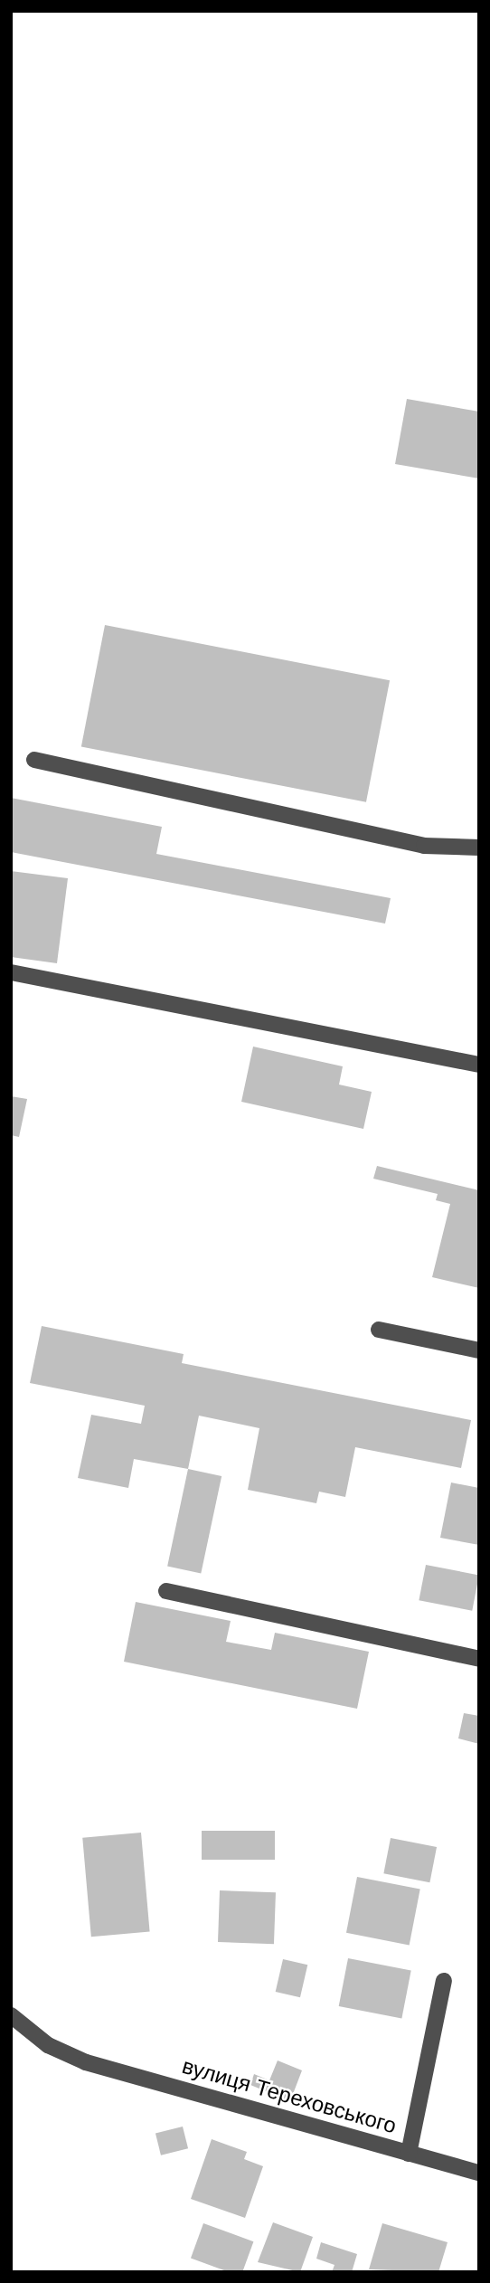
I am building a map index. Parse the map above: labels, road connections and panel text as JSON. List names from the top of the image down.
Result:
{
  "streets": {
    "street": ["вулиця Тереховського"]
  }
}
